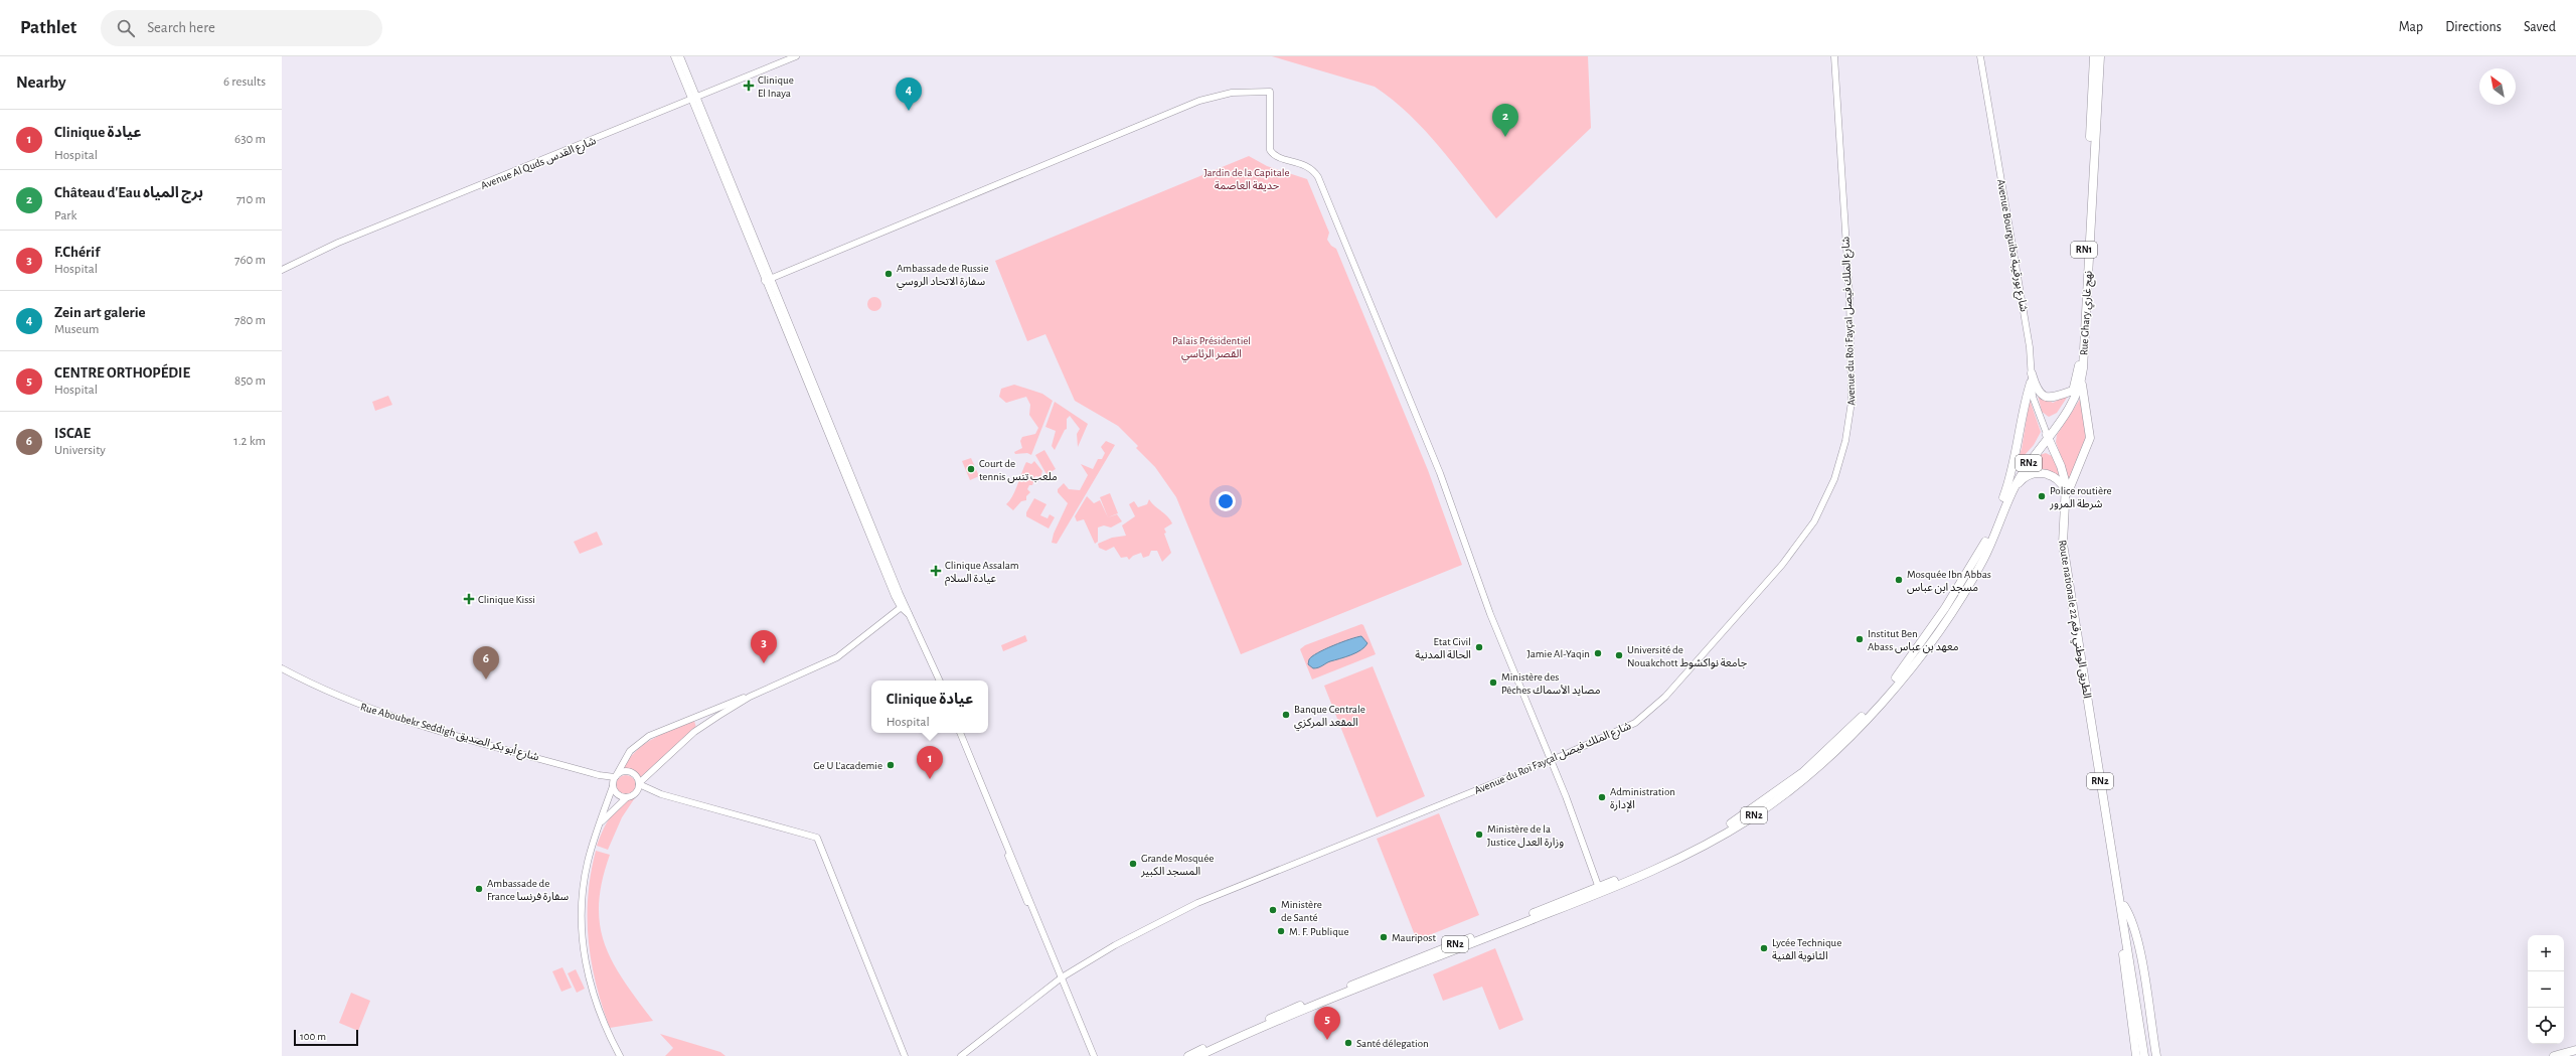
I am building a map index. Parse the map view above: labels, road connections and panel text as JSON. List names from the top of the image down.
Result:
{
  "streets": {
    "highway": [
      "RN1",
      "Rue Ghary نهج غاري",
      "RN2",
      "Route nationale 22 الطريق الوطني رقم"
    ],
    "street": [
      "Avenue Al Quds شارع القدس",
      "Avenue Bourguiba شارع بورقيبة",
      "Avenue du Roi Fayçal شارع الملك فيصل",
      "Rue Aboubekr Seddigh شارع أبو بكر الصديق"
    ]
  },
  "crossings": [
    ["Avenue Bourguiba شارع بورقيبة", "Rue Ghary نهج غاري"],
    ["Avenue Bourguiba شارع بورقيبة", "RN2"],
    ["Rue Ghary نهج غاري", "RN2"],
    ["RN2", "Route nationale 22 الطريق الوطني رقم"]
  ],
  "parks": ["Jardin de la Capitale حديقة العاصمة", "Palais Présidentiel القصر الرئاسي"],
  "places": {
    "health": ["Clinique El Inaya", "Clinique Assalam عيادة السلام", "Clinique Kissi"],
    "other": [
      "Ambassade de Russie سفارة الاتحاد الروسي",
      "Court de tennis ملعب تنس",
      "Police routière شرطة المرور",
      "Mosquée Ibn Abbas مسجد ابن عباس",
      "Institut Ben Abass معهد بن عباس",
      "Etat Civil الحالة المدنية",
      "Jamie Al-Yaqin",
      "Université de Nouakchott جامعة نواكشوط",
      "Ministère des Pêches مصايد الأسماك",
      "Banque Centrale المقعد المركزي",
      "Ge U L'academie",
      "Administration الإدارة",
      "Ministère de la Justice وزارة العدل",
      "Grande Mosquée المسجد الكبير",
      "Ambassade de France سفارة فرنسا",
      "Ministère de Santé",
      "M. F. Publique",
      "Mauripost",
      "Lycée Technique الثانوية الفنية",
      "Santé délegation"
    ]
  },
  "scale_bar": "100 m",
  "north": "top left",
  "page": {
    "header": "Pathlet",
    "search": "Search here",
    "nav": ["Map", "Directions", "Saved"],
    "heading": ["Nearby", "6 results"],
    "pins": [
      "4",
      "2",
      "3",
      "6",
      "1",
      "5"
    ],
    "list": [
      {
        "mark": "1",
        "name": "Clinique عيادة",
        "note": "Hospital",
        "value": "630 m"
      },
      {
        "mark": "2",
        "name": "Château d'Eau برج المياه",
        "note": "Park",
        "value": "710 m"
      },
      {
        "mark": "3",
        "name": "F.Chérif",
        "note": "Hospital",
        "value": "760 m"
      },
      {
        "mark": "4",
        "name": "Zein art galerie",
        "note": "Museum",
        "value": "780 m"
      },
      {
        "mark": "5",
        "name": "CENTRE ORTHOPÉDIE",
        "note": "Hospital",
        "value": "850 m"
      },
      {
        "mark": "6",
        "name": "ISCAE",
        "note": "University",
        "value": "1.2 km"
      }
    ],
    "popup": ["Clinique عيادة", "Hospital"],
    "map_buttons": ["+", "−"],
    "scale": "100 m"
  }
}
